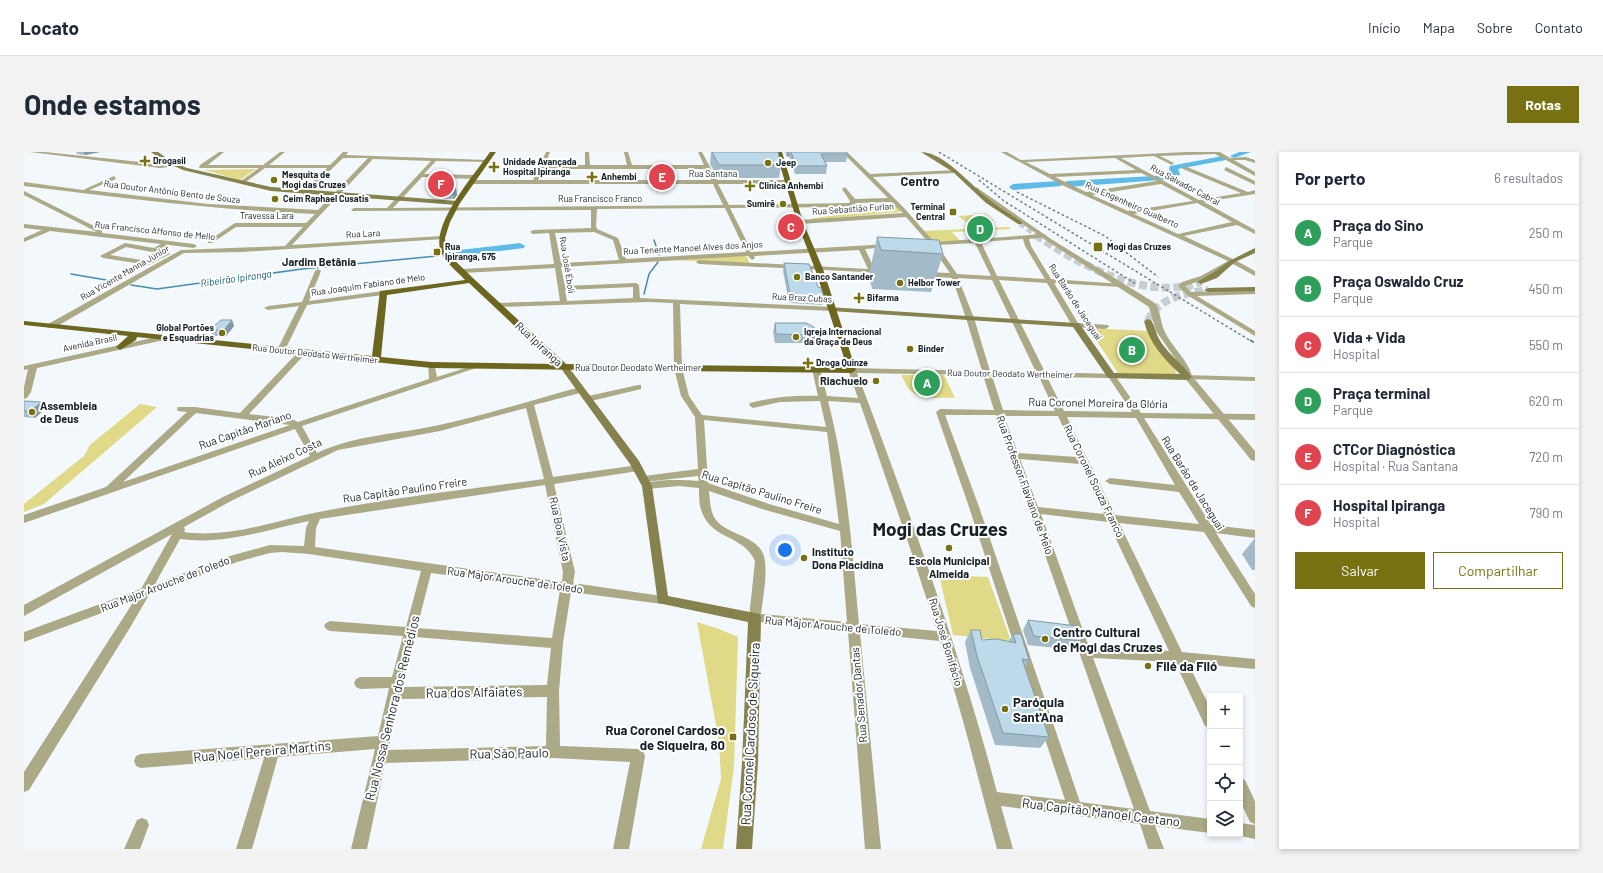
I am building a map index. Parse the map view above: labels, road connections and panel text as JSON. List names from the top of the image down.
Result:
{
  "streets": {
    "main road": [
      "Rua Joaquim Fabiano de Melo",
      "Rua Braz Cubas",
      "Rua Barão de Jaceguaí",
      "Rua Ipiranga",
      "Rua Doutor Deodato Wertheimer",
      "Rua Major Arouche de Toledo",
      "Rua Coronel Cardoso de Siqueira"
    ],
    "street": [
      "Rua Santana",
      "Rua Salvador Cabral",
      "Rua Doutor Antônio Bento de Souza",
      "Rua Francisco Franco",
      "Rua Engenheiro Gualberto",
      "Rua Sebastião Furlan",
      "Travessa Lara",
      "Rua Francisco Affonso de Mello",
      "Rua Lara",
      "Rua Tenente Manoel Alves dos Anjos",
      "Rua José Éboli",
      "Rua Vicente Manna Júnior",
      "Avenida Brasil",
      "Rua Coronel Moreira da Glória",
      "Rua Capitão Mariano",
      "Rua Aleixo Costa",
      "Rua Coronel Souza Franco",
      "Rua Barão de Jaceguai",
      "Rua Professor Flaviano de Melo",
      "Rua Capitão Paulino Freire",
      "Rua Boa Vista",
      "Rua José Bonifácio",
      "Rua dos Alfaiates",
      "Rua Senador Dantas",
      "Rua Nossa Senhora dos Remédios",
      "Rua Noel Pereira Martins",
      "Rua São Paulo",
      "Rua Capitão Manoel Caetano"
    ]
  },
  "crossings": [
    ["Rua Sebastião Furlan", "Rua Professor Flaviano de Melo"],
    ["Rua Francisco Affonso de Mello", "Rua Lara"],
    ["Rua Francisco Affonso de Mello", "Rua Vicente Manna Júnior"],
    ["Rua Lara", "Rua Vicente Manna Júnior"],
    ["Rua Lara", "Rua Ipiranga"],
    ["Rua Tenente Manoel Alves dos Anjos", "Rua José Éboli"],
    ["Rua Tenente Manoel Alves dos Anjos", "Rua Ipiranga"],
    ["Rua José Éboli", "Rua Braz Cubas"],
    ["Rua Vicente Manna Júnior", "Rua Doutor Deodato Wertheimer"],
    ["Rua Joaquim Fabiano de Melo", "Rua Ipiranga"],
    ["Rua Braz Cubas", "Rua Barão de Jaceguaí"],
    ["Rua Braz Cubas", "Rua Ipiranga"],
    ["Rua Braz Cubas", "Rua Coronel Souza Franco"],
    ["Rua Braz Cubas", "Rua Professor Flaviano de Melo"],
    ["Rua Barão de Jaceguaí", "Rua Doutor Deodato Wertheimer"],
    ["Rua Barão de Jaceguaí", "Rua Barão de Jaceguai"],
    ["Avenida Brasil", "Rua Doutor Deodato Wertheimer"],
    ["Rua Ipiranga", "Rua Doutor Deodato Wertheimer"],
    ["Rua Ipiranga", "Rua Aleixo Costa"],
    ["Rua Ipiranga", "Rua Capitão Paulino Freire"],
    ["Rua Ipiranga", "Rua Major Arouche de Toledo"],
    ["Rua Doutor Deodato Wertheimer", "Rua Capitão Mariano"],
    ["Rua Doutor Deodato Wertheimer", "Rua Coronel Souza Franco"],
    ["Rua Doutor Deodato Wertheimer", "Rua Barão de Jaceguai"],
    ["Rua Doutor Deodato Wertheimer", "Rua Professor Flaviano de Melo"],
    ["Rua Doutor Deodato Wertheimer", "Rua José Bonifácio"],
    ["Rua Doutor Deodato Wertheimer", "Rua Senador Dantas"],
    ["Rua Coronel Moreira da Glória", "Rua Coronel Souza Franco"],
    ["Rua Coronel Moreira da Glória", "Rua Barão de Jaceguai"],
    ["Rua Coronel Moreira da Glória", "Rua Professor Flaviano de Melo"],
    ["Rua Coronel Moreira da Glória", "Rua Capitão Manoel Caetano"],
    ["Rua Aleixo Costa", "Rua Boa Vista"],
    ["Rua Professor Flaviano de Melo", "Rua Capitão Manoel Caetano"],
    ["Rua Capitão Paulino Freire", "Rua Boa Vista"],
    ["Rua Capitão Paulino Freire", "Rua Senador Dantas"],
    ["Rua Boa Vista", "Rua Major Arouche de Toledo"],
    ["Rua Boa Vista", "Rua dos Alfaiates"],
    ["Rua Boa Vista", "Rua São Paulo"],
    ["Rua Major Arouche de Toledo", "Rua José Bonifácio"],
    ["Rua Major Arouche de Toledo", "Rua Senador Dantas"],
    ["Rua Major Arouche de Toledo", "Rua Nossa Senhora dos Remédios"],
    ["Rua Major Arouche de Toledo", "Rua Coronel Cardoso de Siqueira"],
    ["Rua José Bonifácio", "Rua Capitão Manoel Caetano"],
    ["Rua dos Alfaiates", "Rua Nossa Senhora dos Remédios"],
    ["Rua Nossa Senhora dos Remédios", "Rua Noel Pereira Martins"],
    ["Rua Nossa Senhora dos Remédios", "Rua São Paulo"]
  ],
  "districts": ["Centro", "Jardim Betânia", "Mogi das Cruzes"],
  "water": ["Ribeirão Ipiranga"],
  "places": {
    "health": [
      "Drogasil",
      "Unidade Avançada Hospital Ipiranga",
      "Anhembi",
      "Clinica Anhembi",
      "Bifarma",
      "Droga Quinze"
    ],
    "other": [
      "Jeep",
      "Mesquita de Mogi das Cruzes",
      "Ceim Raphael Cusatis",
      "Sumirê",
      "Banco Santander",
      "Helbor Tower",
      "Global Portões e Esquadrias",
      "Igreja Internacional da Graça de Deus",
      "Binder",
      "Riachuelo",
      "Assembleia de Deus",
      "Escola Municipal Almeida",
      "Instituto Dona Placidina",
      "Centro Cultural de Mogi das Cruzes",
      "Filé da Filó",
      "Paróquia Sant'Ana"
    ],
    "transit": [
      "Terminal Central",
      "Mogi das Cruzes",
      "Rua Ipiranga, 575",
      "Rua Coronel Cardoso de Siqueira, 80"
    ]
  },
  "page": {
    "header": "Locato",
    "nav": [
      "Início",
      "Mapa",
      "Sobre",
      "Contato"
    ],
    "buttons": [
      "Rotas",
      ["Salvar", "Compartilhar"]
    ],
    "title": "Onde estamos",
    "heading": ["Por perto", "6 resultados"],
    "pins": [
      "E",
      "F",
      "C",
      "D",
      "B",
      "A"
    ],
    "list": [
      {
        "mark": "A",
        "name": "Praça do Sino",
        "note": "Parque",
        "value": "250 m"
      },
      {
        "mark": "B",
        "name": "Praça Oswaldo Cruz",
        "note": "Parque",
        "value": "450 m"
      },
      {
        "mark": "C",
        "name": "Vida + Vida",
        "note": "Hospital",
        "value": "550 m"
      },
      {
        "mark": "D",
        "name": "Praça terminal",
        "note": "Parque",
        "value": "620 m"
      },
      {
        "mark": "E",
        "name": "CTCor Diagnóstica",
        "note": "Hospital · Rua Santana",
        "value": "720 m"
      },
      {
        "mark": "F",
        "name": "Hospital Ipiranga",
        "note": "Hospital",
        "value": "790 m"
      }
    ],
    "map_buttons": ["+", "−"]
  }
}
